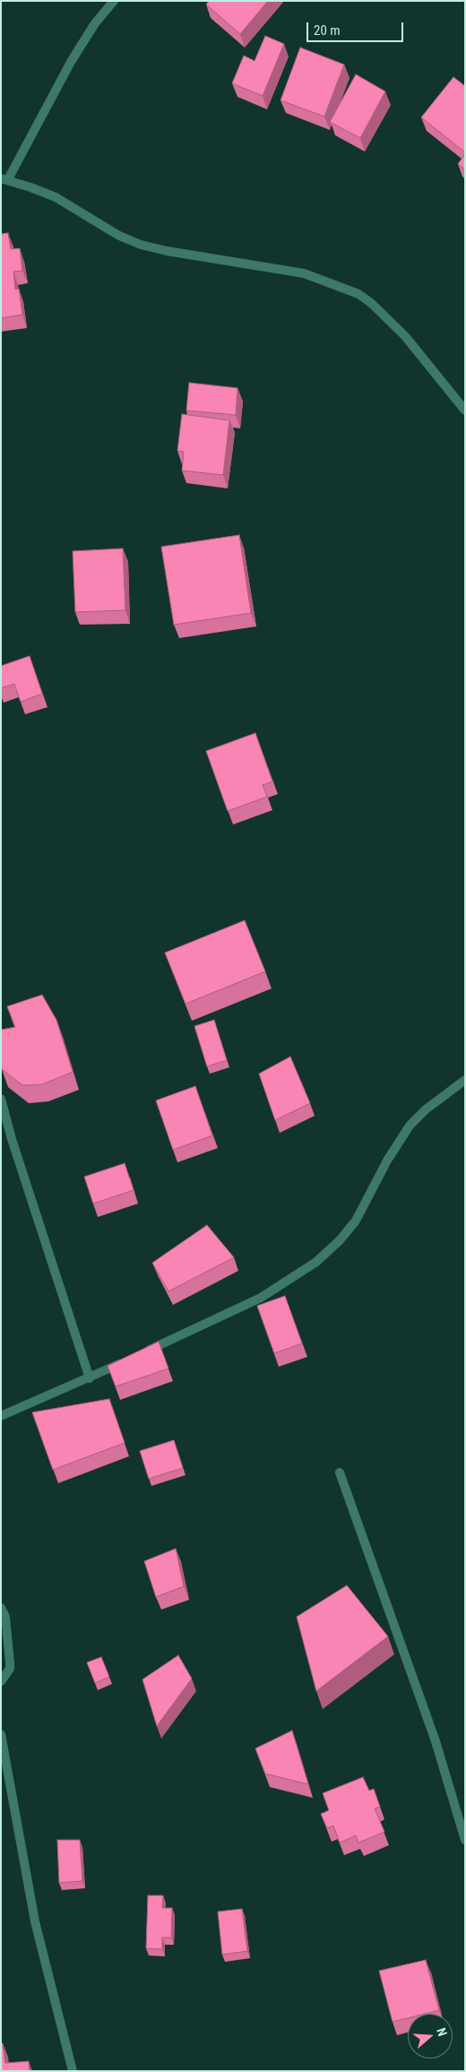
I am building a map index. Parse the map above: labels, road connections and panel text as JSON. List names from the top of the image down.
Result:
{
  "scale_bar": "20 m",
  "north": "right"
}
